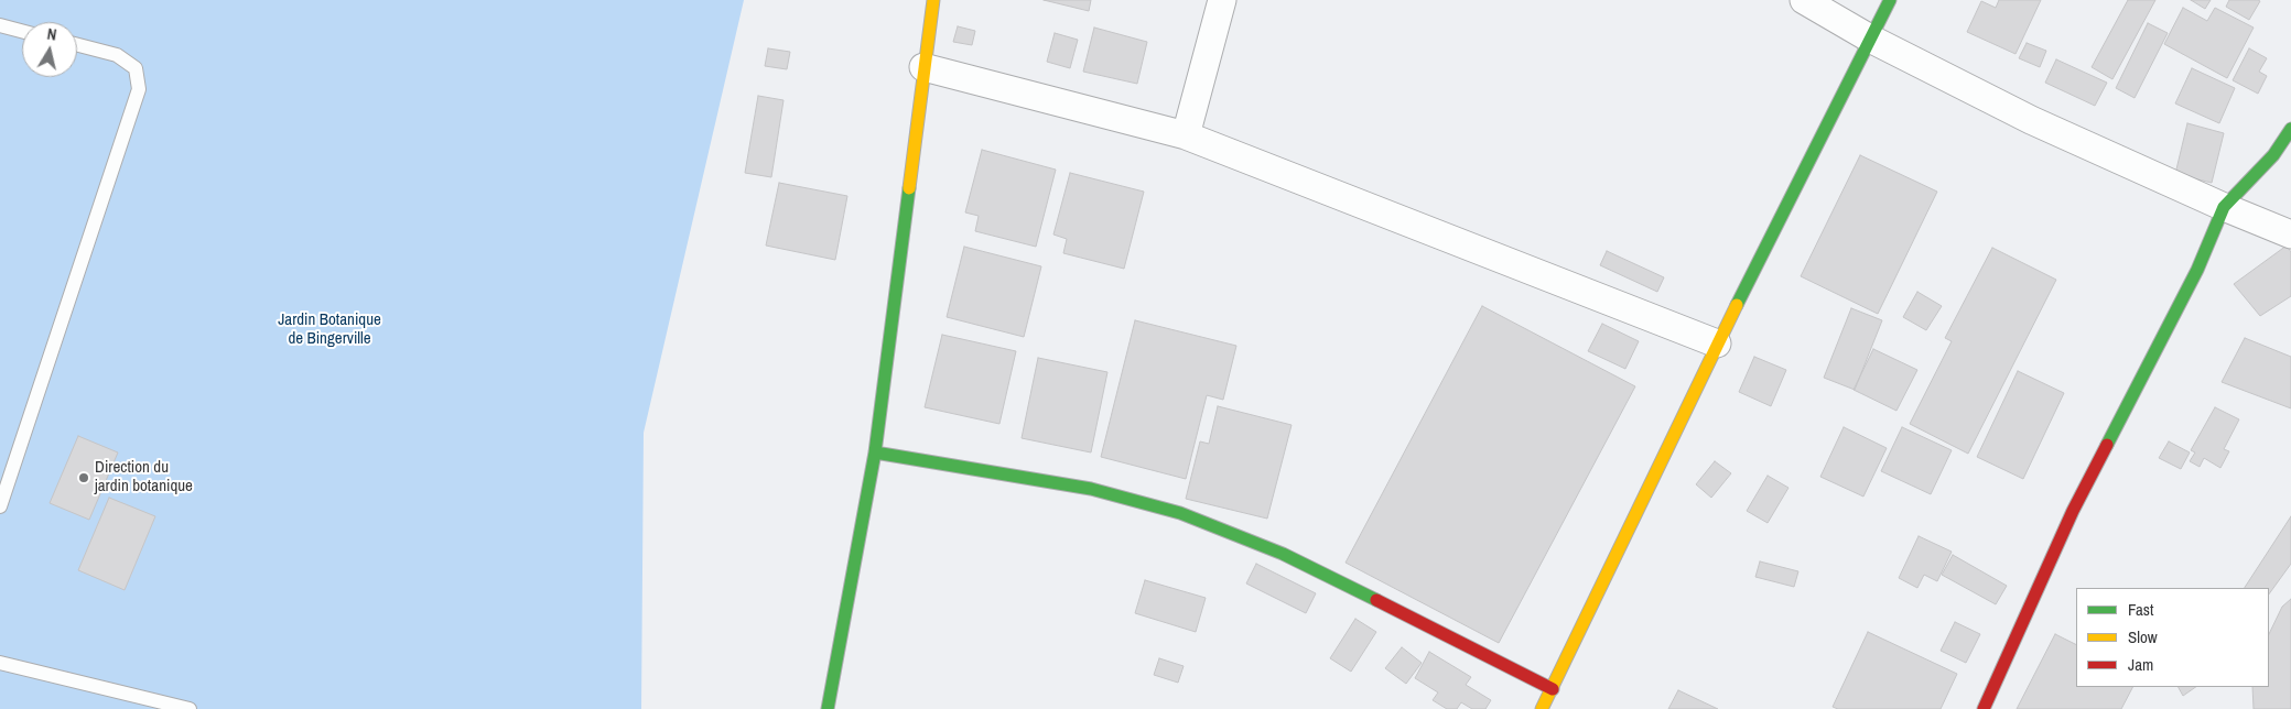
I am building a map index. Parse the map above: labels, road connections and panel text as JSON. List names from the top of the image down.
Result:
{
  "parks": ["Jardin Botanique de Bingerville"],
  "places": ["Direction du jardin botanique"],
  "legend": ["Fast", "Slow", "Jam"],
  "north": "top"
}
